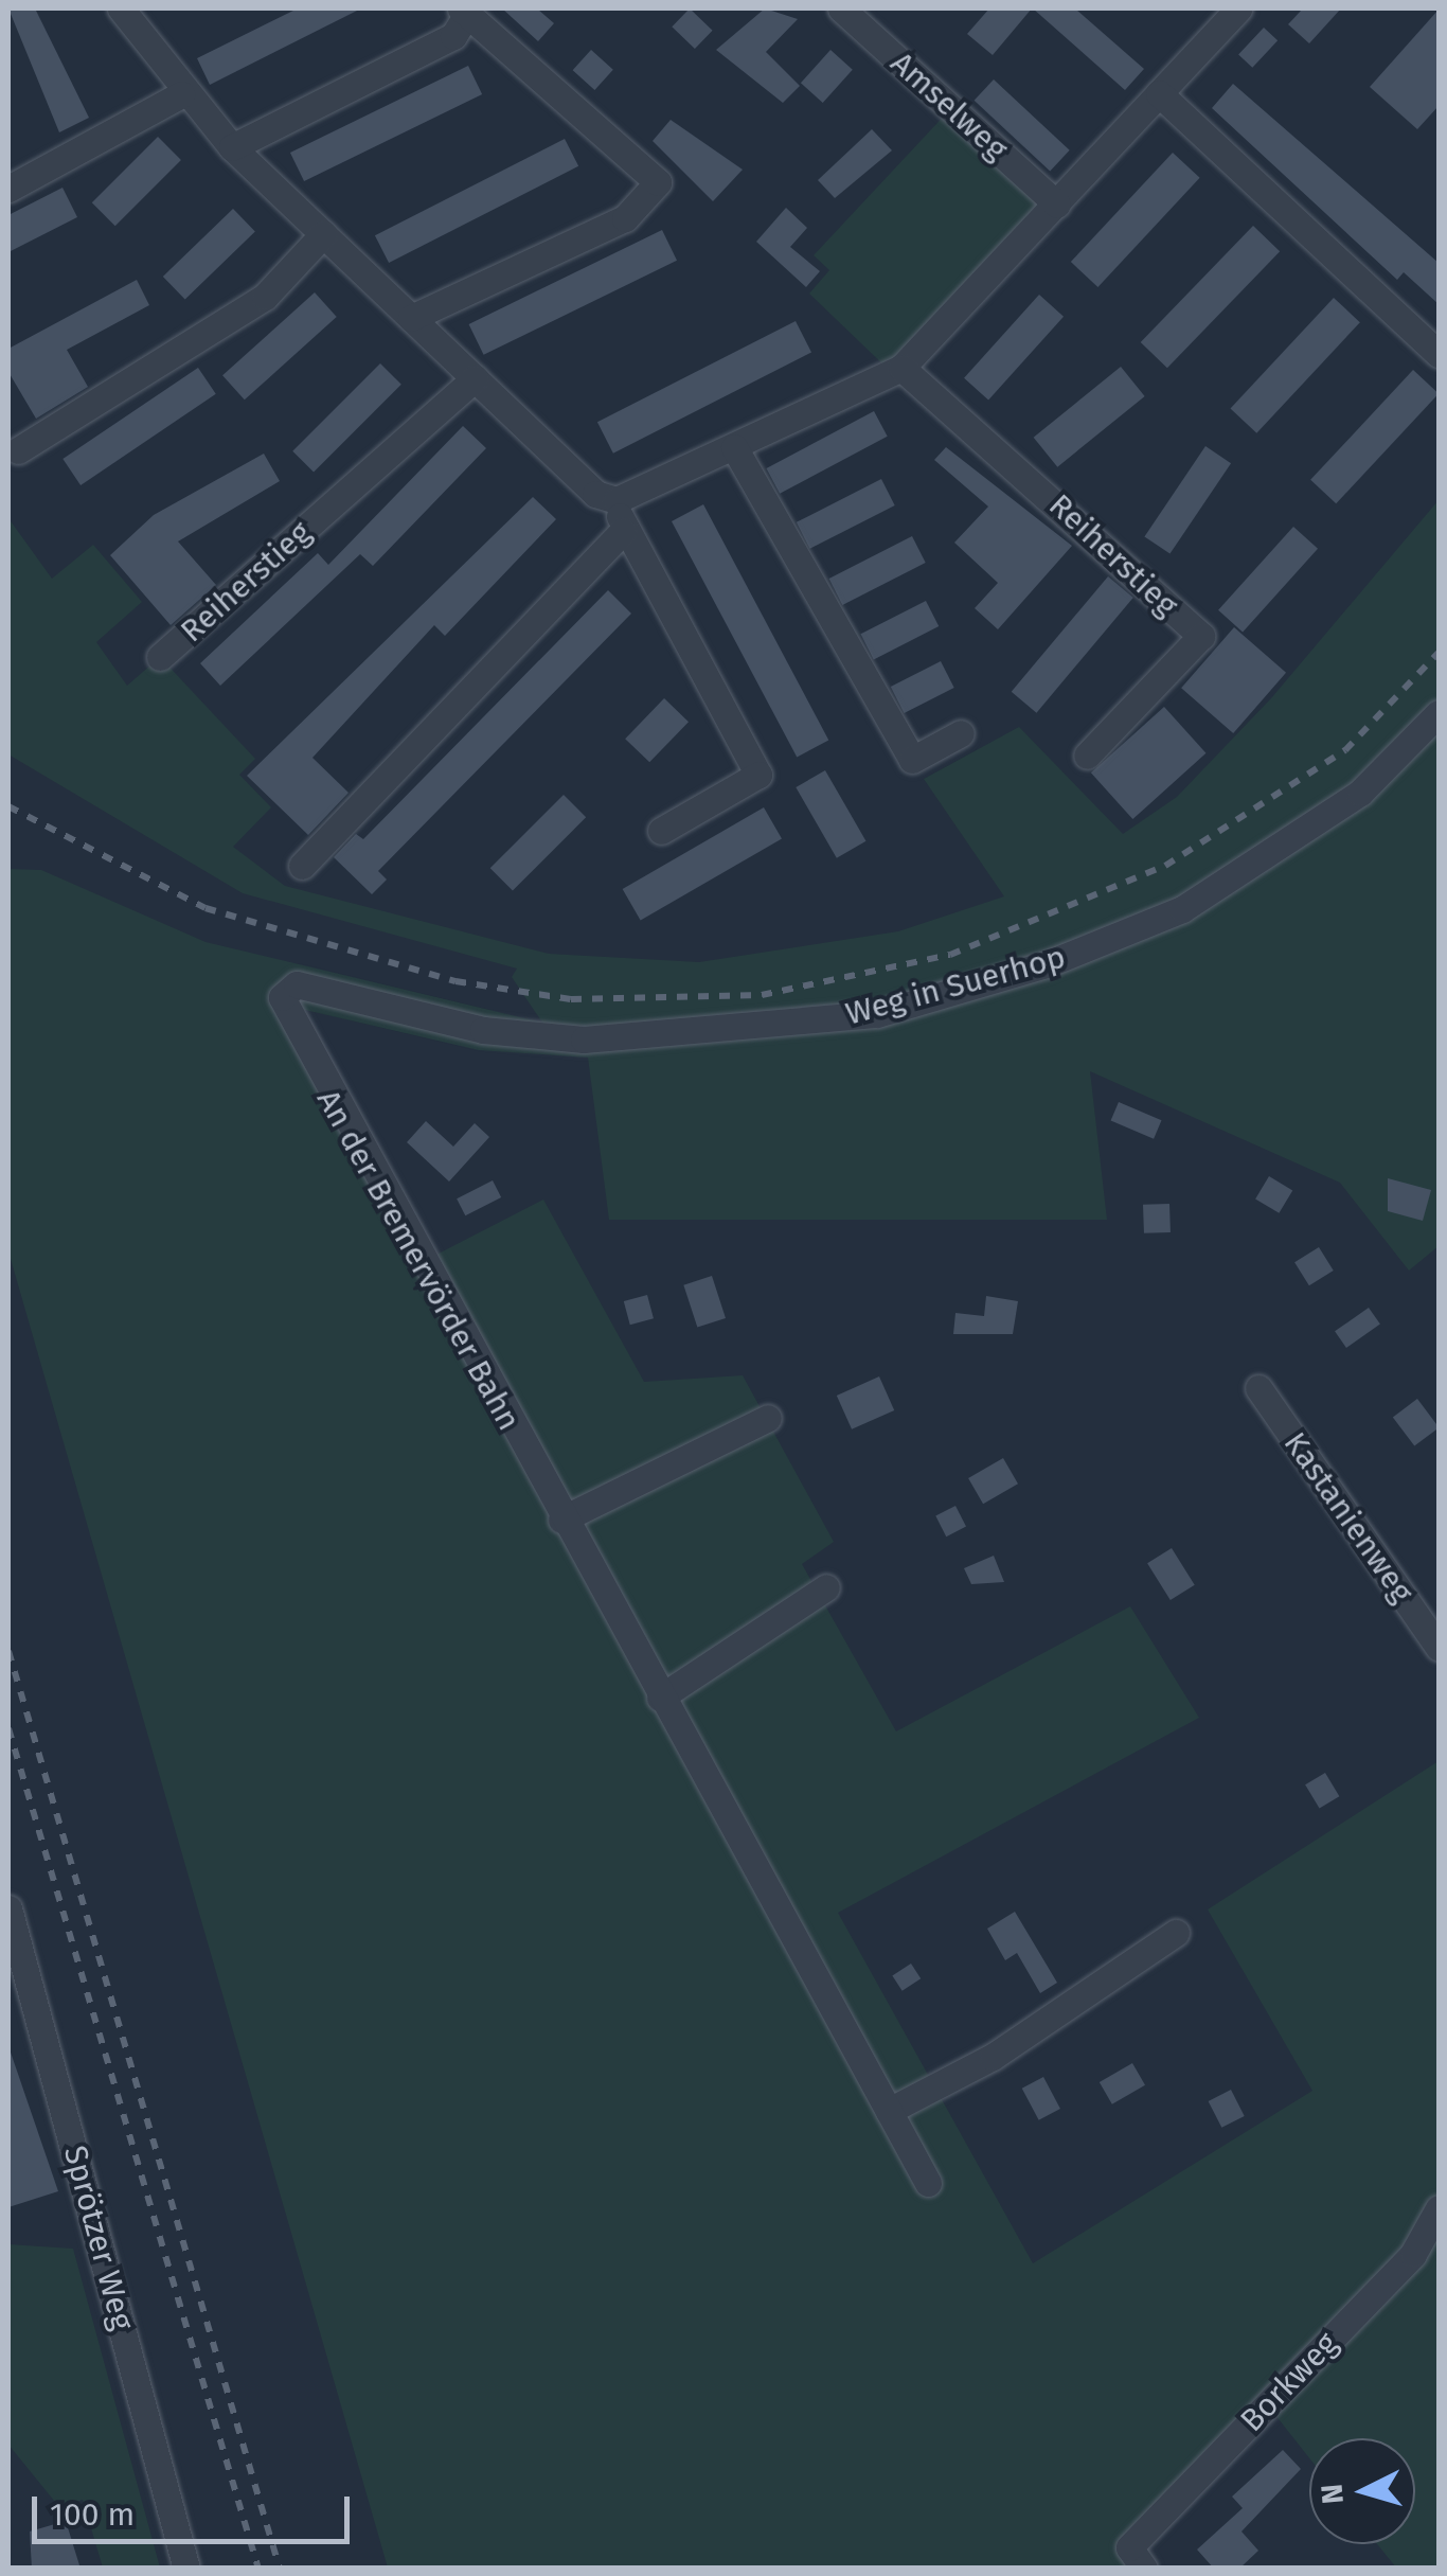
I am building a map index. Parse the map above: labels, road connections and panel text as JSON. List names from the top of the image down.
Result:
{
  "streets": {
    "street": [
      "Amselweg",
      "Reiherstieg",
      "Weg in Suerhop",
      "An der Bremervörder Bahn",
      "Kastanienweg",
      "Sprötzer Weg",
      "Borkweg"
    ]
  },
  "crossings": [
    ["Weg in Suerhop", "An der Bremervörder Bahn"]
  ],
  "scale_bar": "100 m",
  "north": "left"
}
